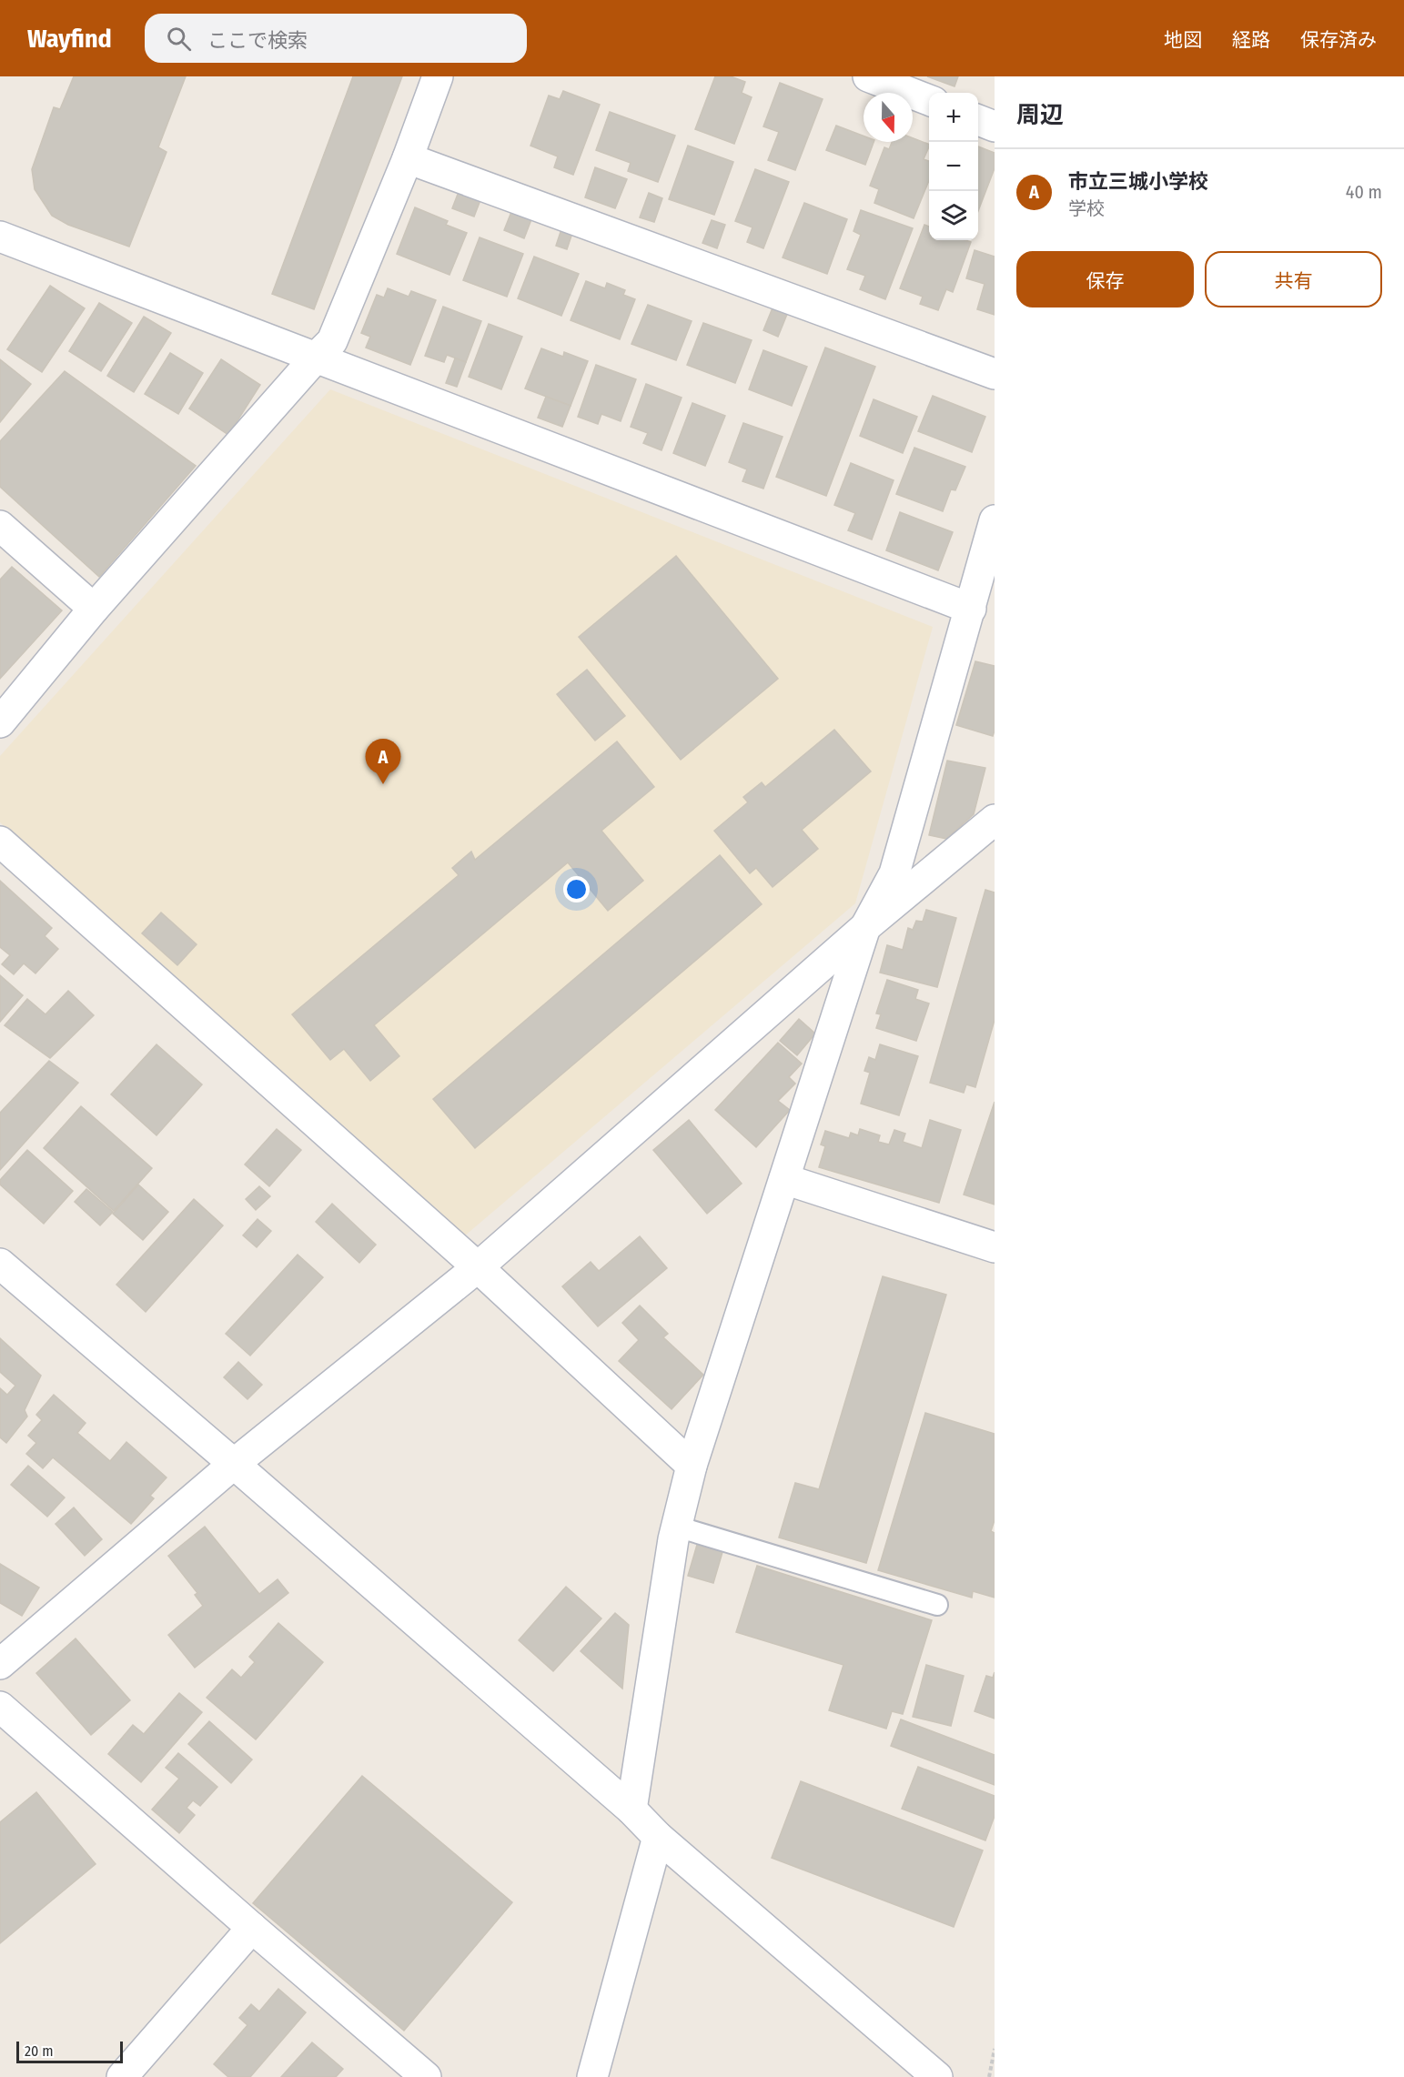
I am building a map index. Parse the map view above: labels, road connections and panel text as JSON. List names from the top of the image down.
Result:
{
  "scale_bar": "20 m",
  "north": "bottom",
  "page": {
    "header": "Wayfind",
    "search": "ここで検索",
    "nav": ["地図", "経路", "保存済み"],
    "heading": "周辺",
    "map_buttons": ["+", "−"],
    "list": [
      {
        "mark": "A",
        "name": "市立三城小学校",
        "note": "学校",
        "value": "40 m"
      }
    ],
    "buttons": ["保存", "共有"],
    "pins": "A",
    "scale": "20 m"
  }
}
